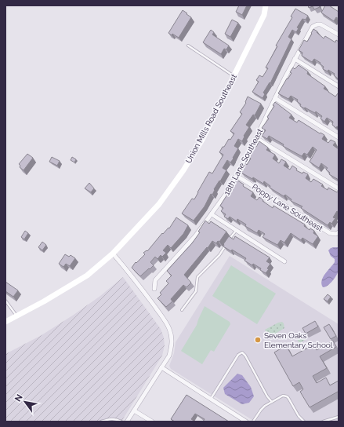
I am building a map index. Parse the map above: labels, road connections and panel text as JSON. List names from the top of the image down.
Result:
{
  "streets": {
    "street": ["Union Mills Road Southeast", "18th Lane Southeast", "Poppy Lane Southeast"]
  },
  "crossings": [
    ["18th Lane Southeast", "Poppy Lane Southeast"]
  ],
  "places": ["Seven Oaks Elementary School"],
  "north": "top left"
}
